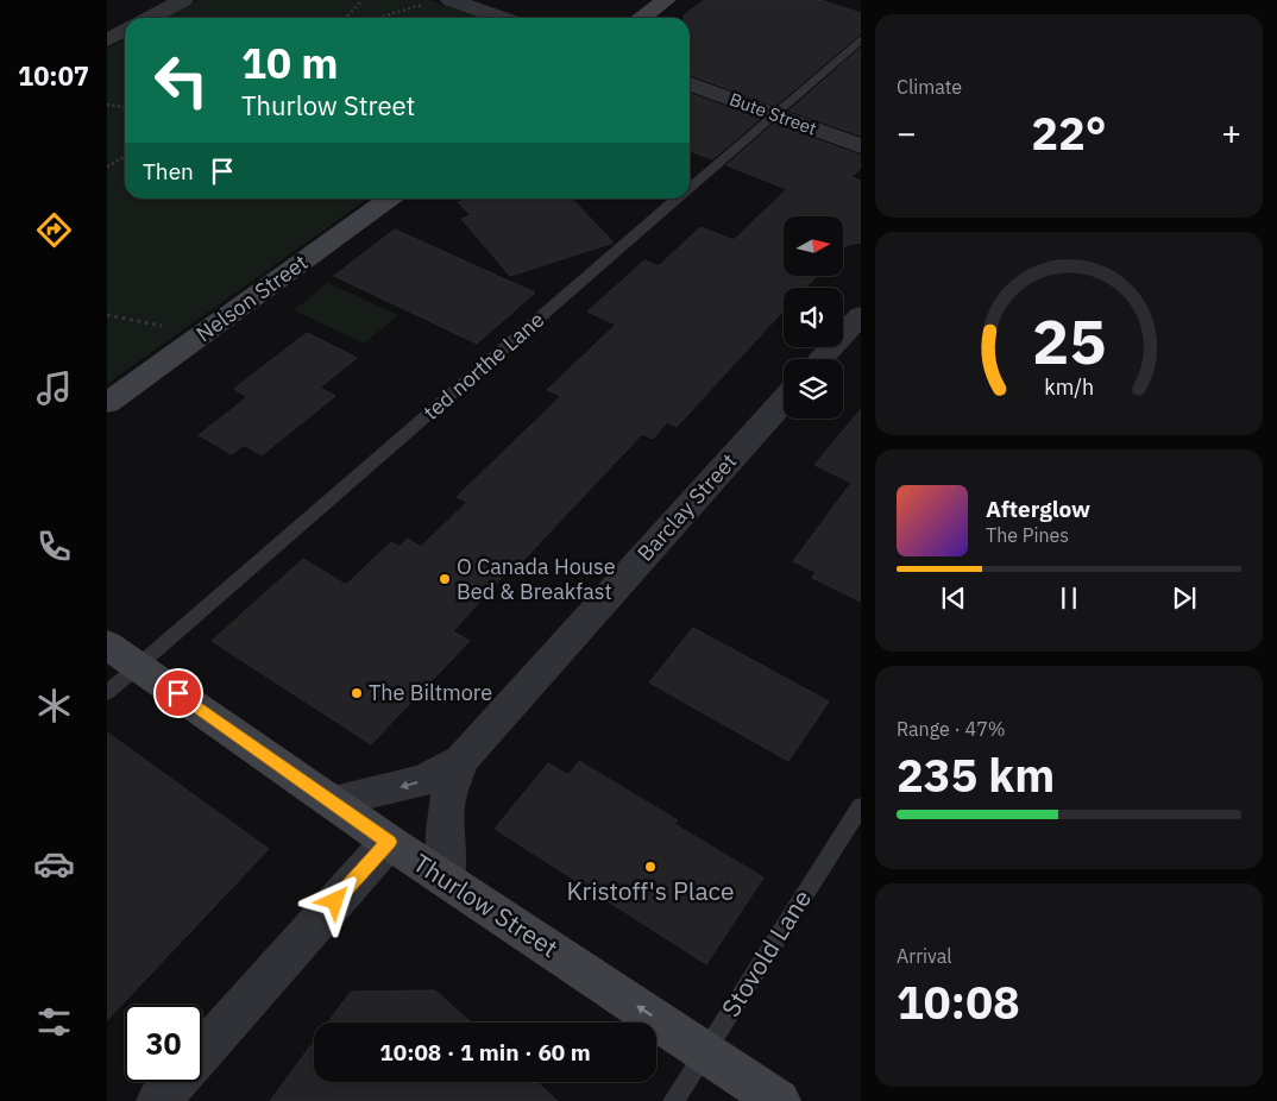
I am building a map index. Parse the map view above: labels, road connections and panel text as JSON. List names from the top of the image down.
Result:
{
  "streets": {
    "main road": ["Nelson Street", "Thurlow Street"],
    "street": ["Bute Street", "Barclay Street"],
    "lane": ["ted northe Lane", "Stovold Lane"]
  },
  "crossings": [
    ["Bute Street", "ted northe Lane"],
    ["ted northe Lane", "Thurlow Street"],
    ["Barclay Street", "Thurlow Street"],
    ["Thurlow Street", "Stovold Lane"]
  ],
  "one_way": ["Thurlow Street"],
  "places": ["O Canada House Bed & Breakfast", "The Biltmore", "Kristoff's Place"],
  "north": "right",
  "page": {
    "tabs": "10:07",
    "tile": [
      "Climate",
      ["Range · 47%", "235 km"],
      ["Arrival", "10:08"]
    ],
    "turn": ["10 m", "Thurlow Street"],
    "heat": ["−", "22°", "+"],
    "then": "Then",
    "song": ["Afterglow", "The Pines"],
    "limit": "30",
    "trip": "10:08 · 1 min · 60 m",
    "gauge": ["25", "km/h"]
  }
}
